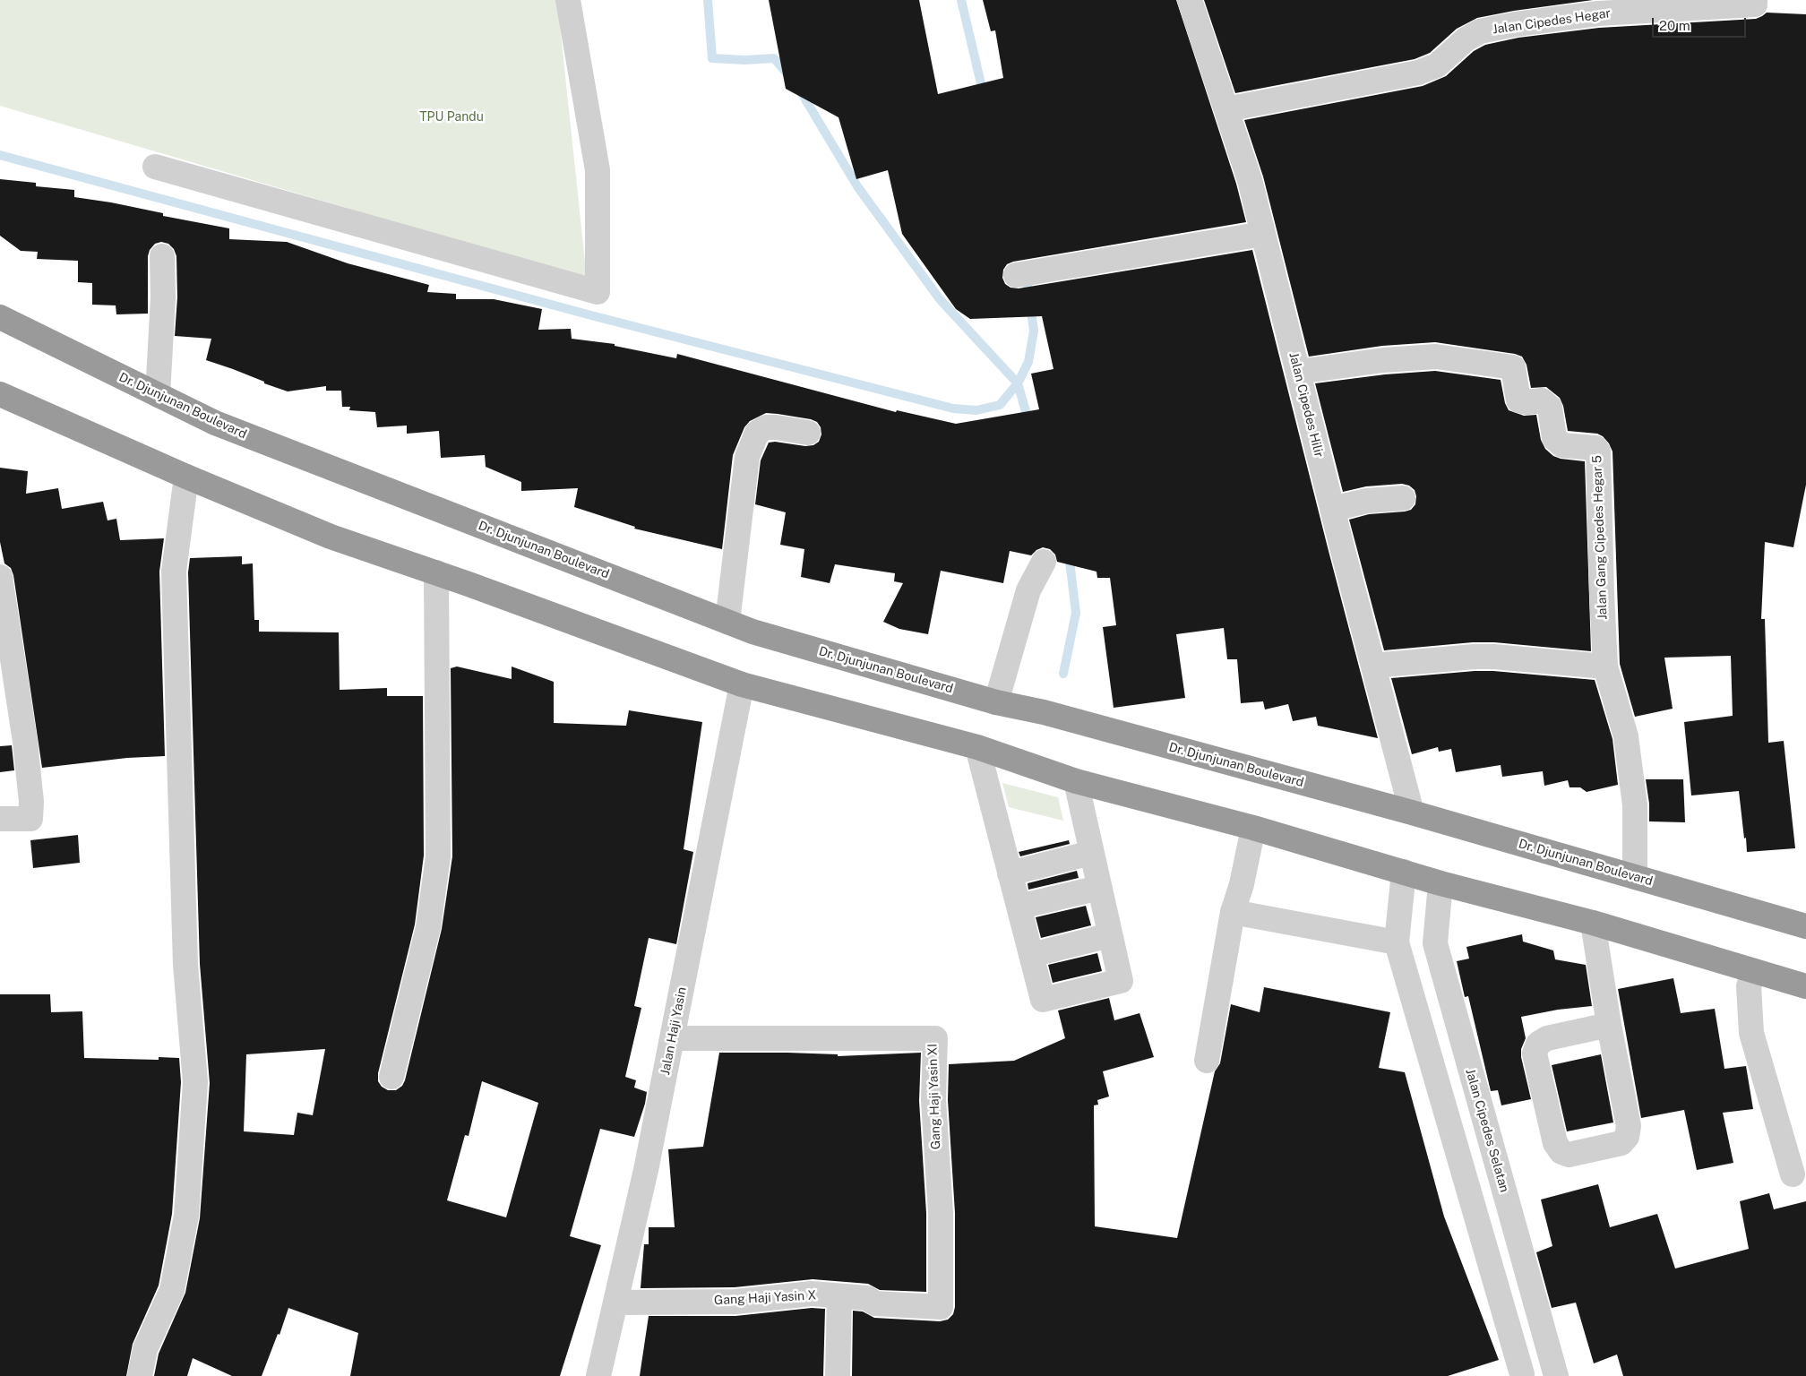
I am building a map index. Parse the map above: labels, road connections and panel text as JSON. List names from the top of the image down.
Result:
{
  "streets": {
    "highway": ["Dr. Djunjunan Boulevard"],
    "street": [
      "Jalan Cipedes Hegar",
      "Jalan Cipedes Hilir",
      "Jalan Gang Cipedes Hegar 5",
      "Jalan Haji Yasin",
      "Gang Haji Yasin XI",
      "Jalan Cipedes Selatan",
      "Gang Haji Yasin X"
    ]
  },
  "crossings": [
    ["Jalan Cipedes Hegar", "Jalan Cipedes Hilir"],
    ["Jalan Cipedes Hilir", "Dr. Djunjunan Boulevard"],
    ["Jalan Cipedes Hilir", "Jalan Gang Cipedes Hegar 5"],
    ["Jalan Haji Yasin", "Gang Haji Yasin XI"],
    ["Jalan Haji Yasin", "Gang Haji Yasin X"],
    ["Gang Haji Yasin XI", "Gang Haji Yasin X"]
  ],
  "parks": ["TPU Pandu"],
  "scale_bar": "20 m"
}
